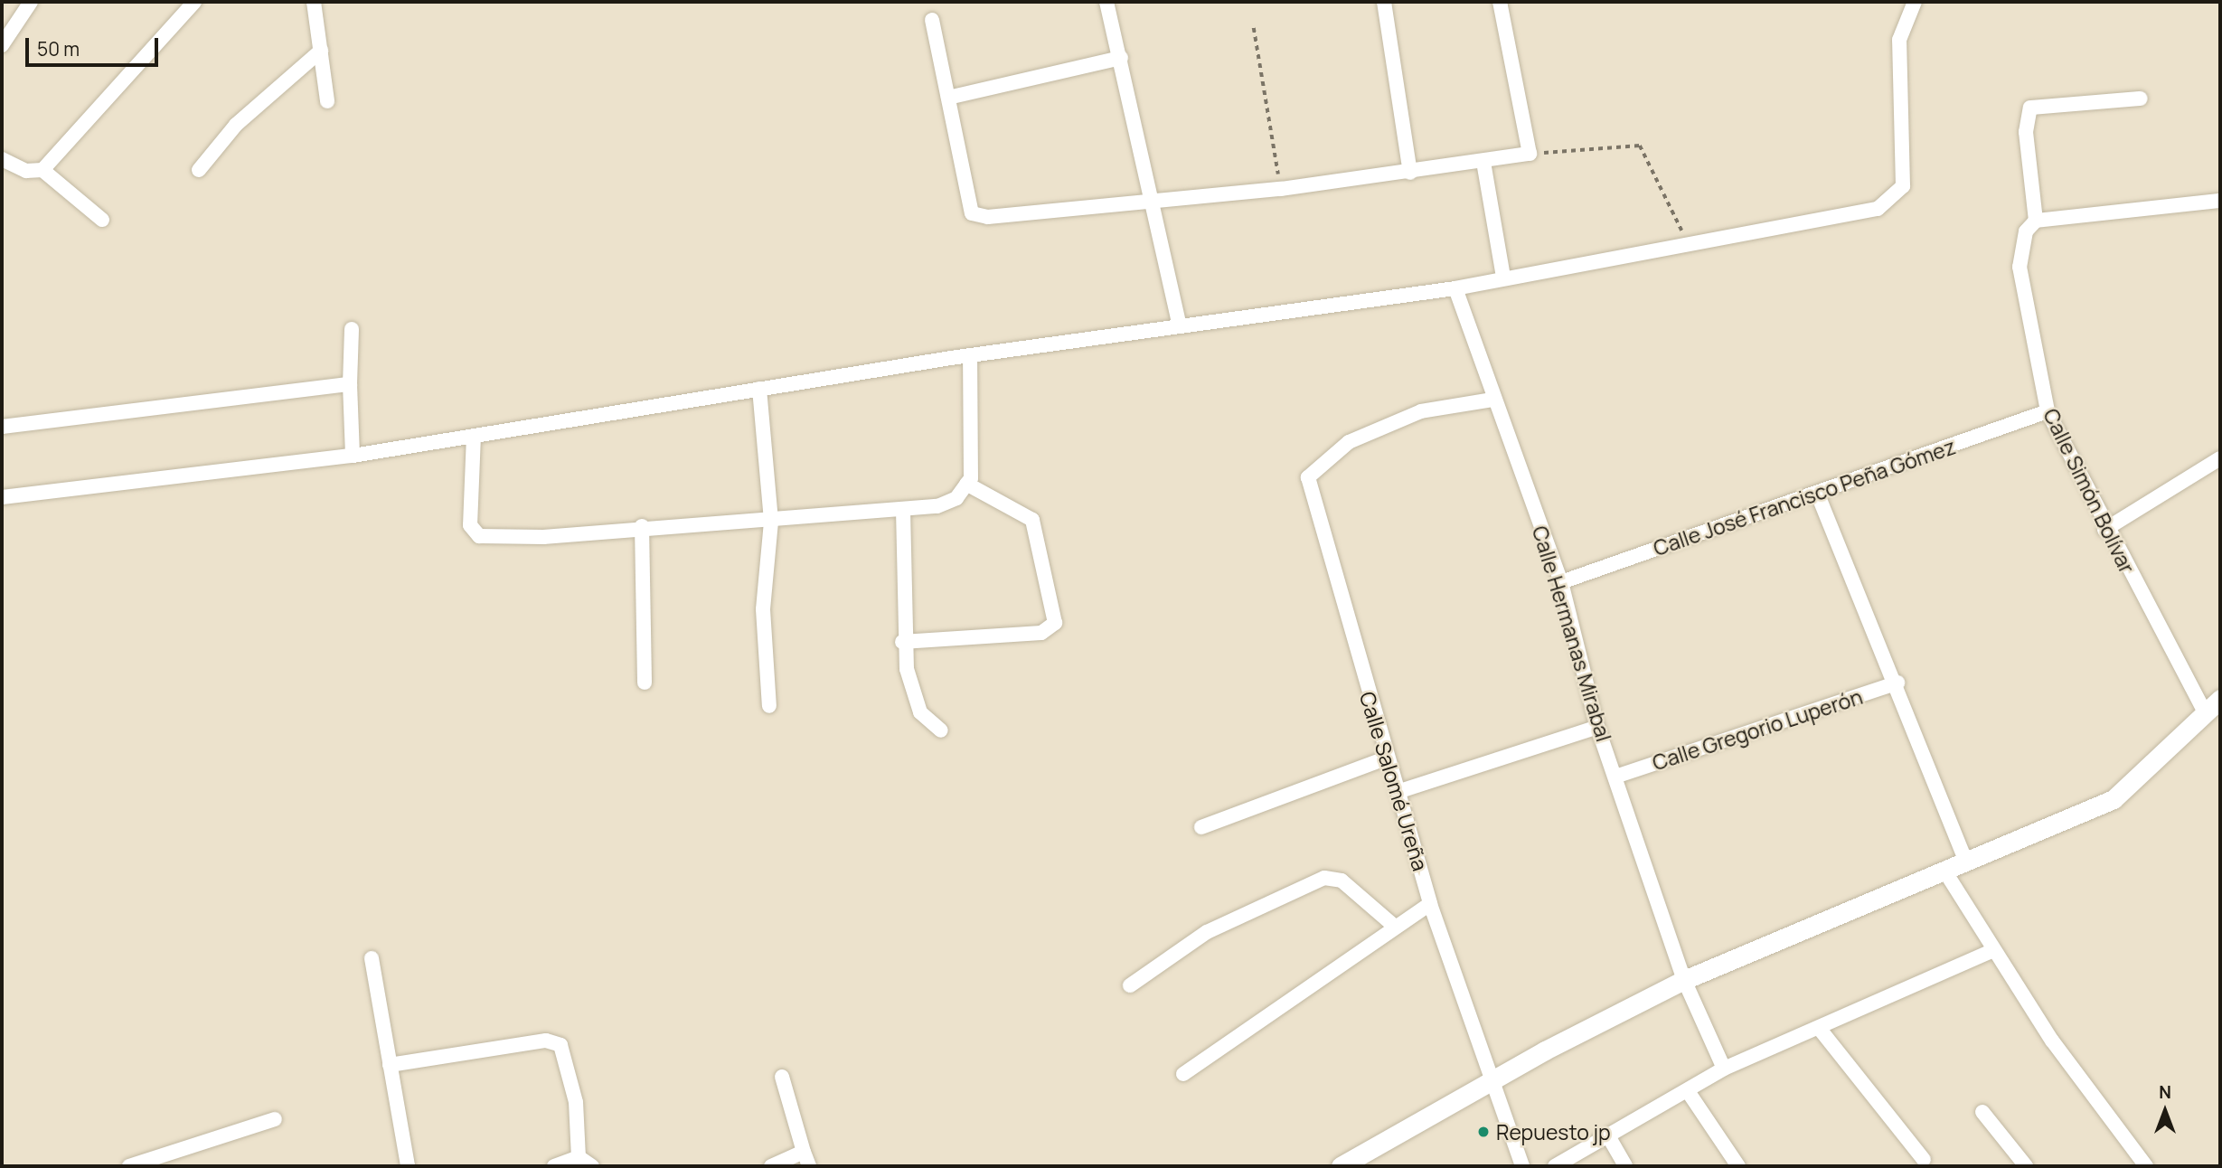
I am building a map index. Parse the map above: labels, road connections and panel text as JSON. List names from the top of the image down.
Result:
{
  "streets": {
    "street": [
      "Calle Simón Bolívar",
      "Calle José Francisco Peña Gómez",
      "Calle Hermanas Mirabal",
      "Calle Gregorio Luperón",
      "Calle Salomé Ureña"
    ]
  },
  "crossings": [
    ["Calle Simón Bolívar", "Calle José Francisco Peña Gómez"],
    ["Calle José Francisco Peña Gómez", "Calle Hermanas Mirabal"],
    ["Calle Hermanas Mirabal", "Calle Gregorio Luperón"],
    ["Calle Hermanas Mirabal", "Calle Salomé Ureña"]
  ],
  "places": ["Repuesto jp"],
  "scale_bar": "50 m",
  "north": "top"
}
